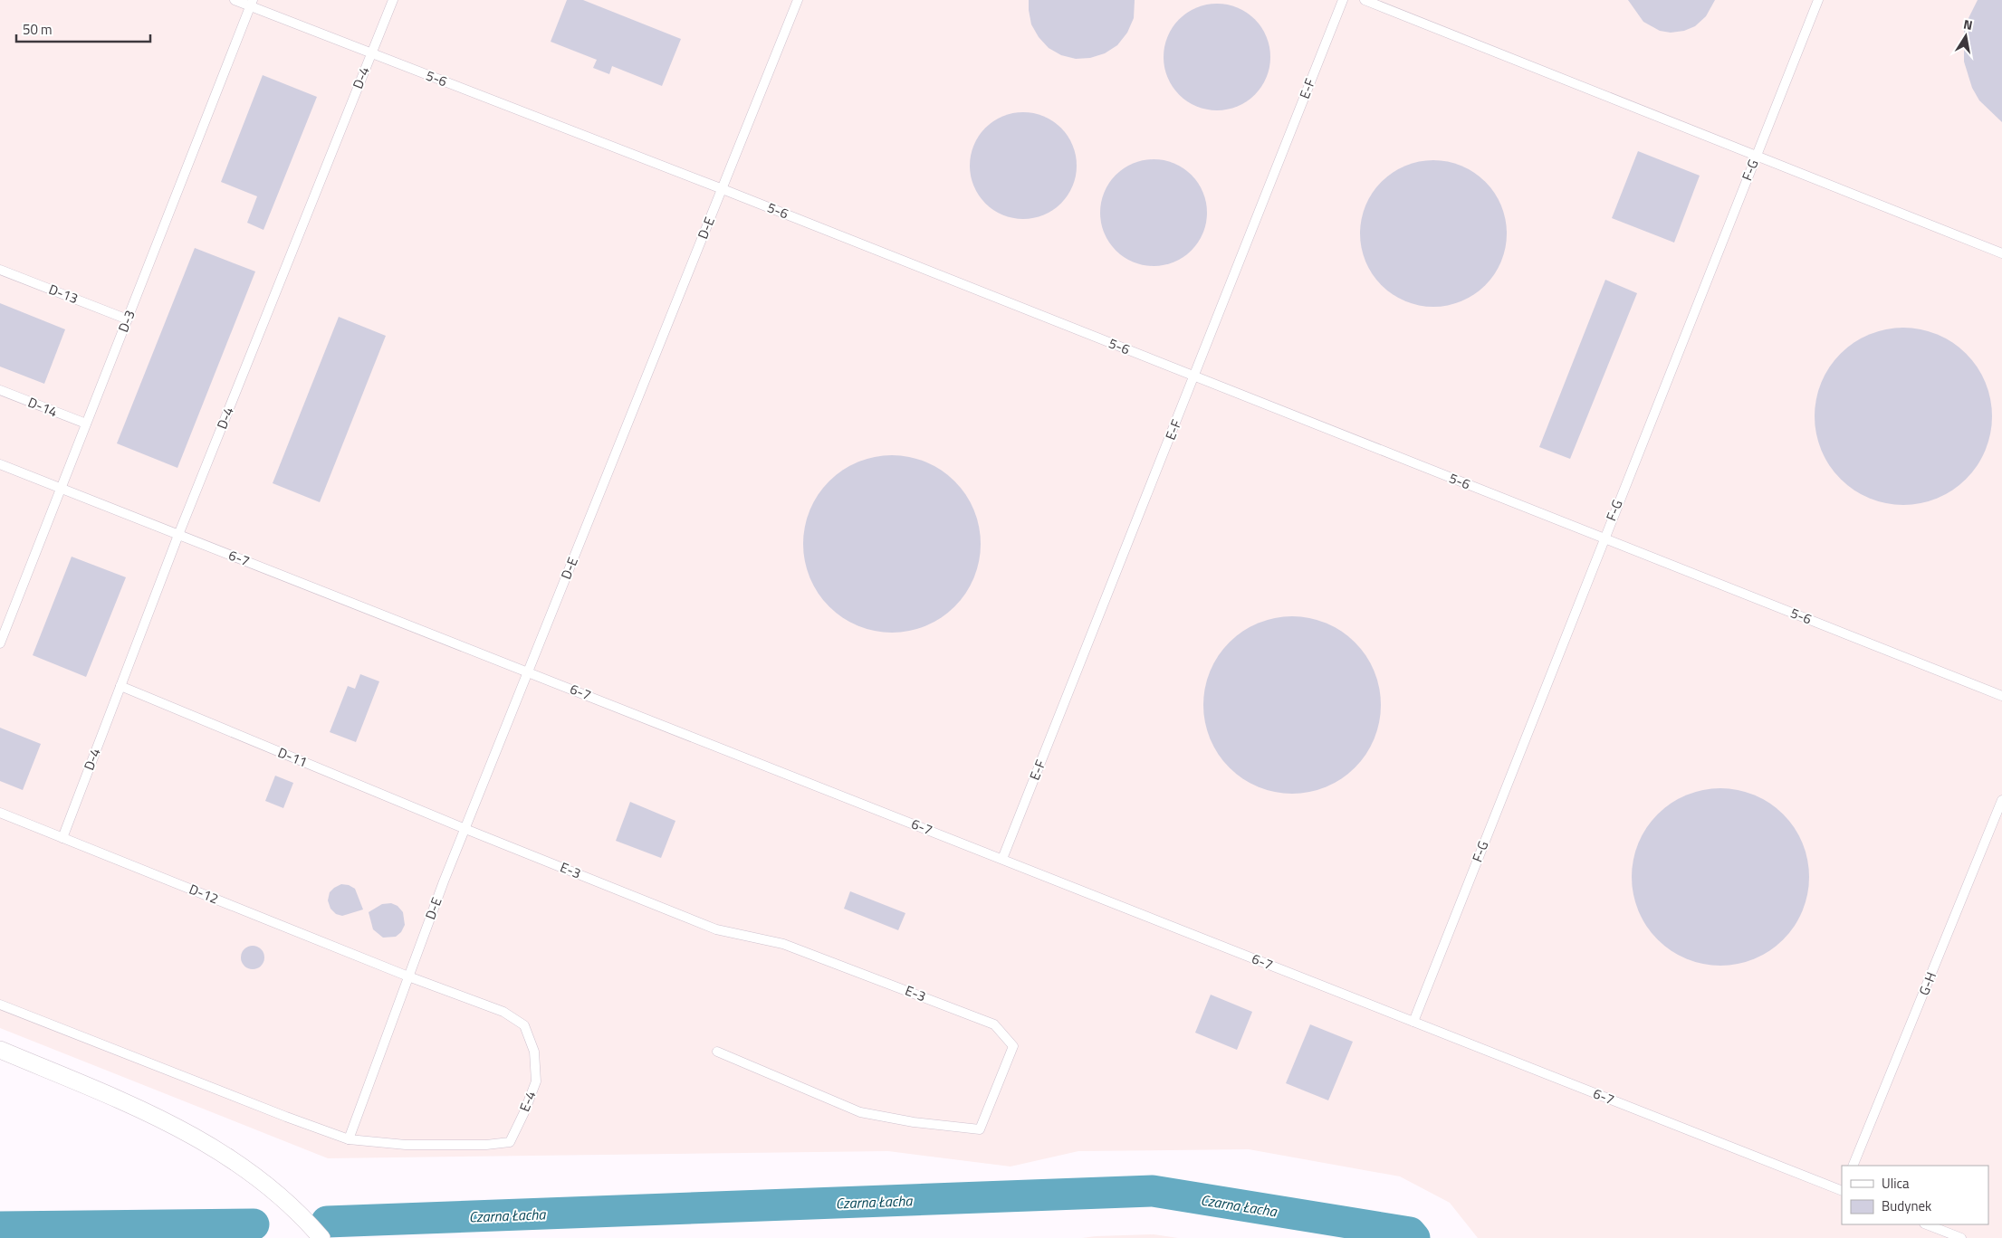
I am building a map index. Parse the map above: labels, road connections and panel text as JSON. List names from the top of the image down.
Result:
{
  "streets": {
    "lane": [
      "D-4",
      "5-6",
      "E-F",
      "F-G",
      "D-E",
      "D-13",
      "D-3",
      "D-14",
      "6-7",
      "D-11",
      "E-3",
      "D-12",
      "G-H",
      "E-4"
    ]
  },
  "crossings": [
    ["D-4", "5-6"],
    ["D-4", "6-7"],
    ["D-4", "D-11"],
    ["D-4", "D-12"],
    ["5-6", "E-F"],
    ["5-6", "F-G"],
    ["5-6", "D-E"],
    ["5-6", "D-3"],
    ["E-F", "6-7"],
    ["F-G", "6-7"],
    ["D-E", "6-7"],
    ["D-E", "D-11"],
    ["D-E", "E-3"],
    ["D-E", "D-12"],
    ["D-E", "E-4"],
    ["D-13", "D-3"],
    ["D-3", "D-14"],
    ["D-3", "6-7"],
    ["D-11", "E-3"],
    ["D-12", "E-4"]
  ],
  "water": ["Czarna Łacha"],
  "legend": ["Ulica", "Budynek"],
  "scale_bar": "50 m",
  "north": "top"
}
